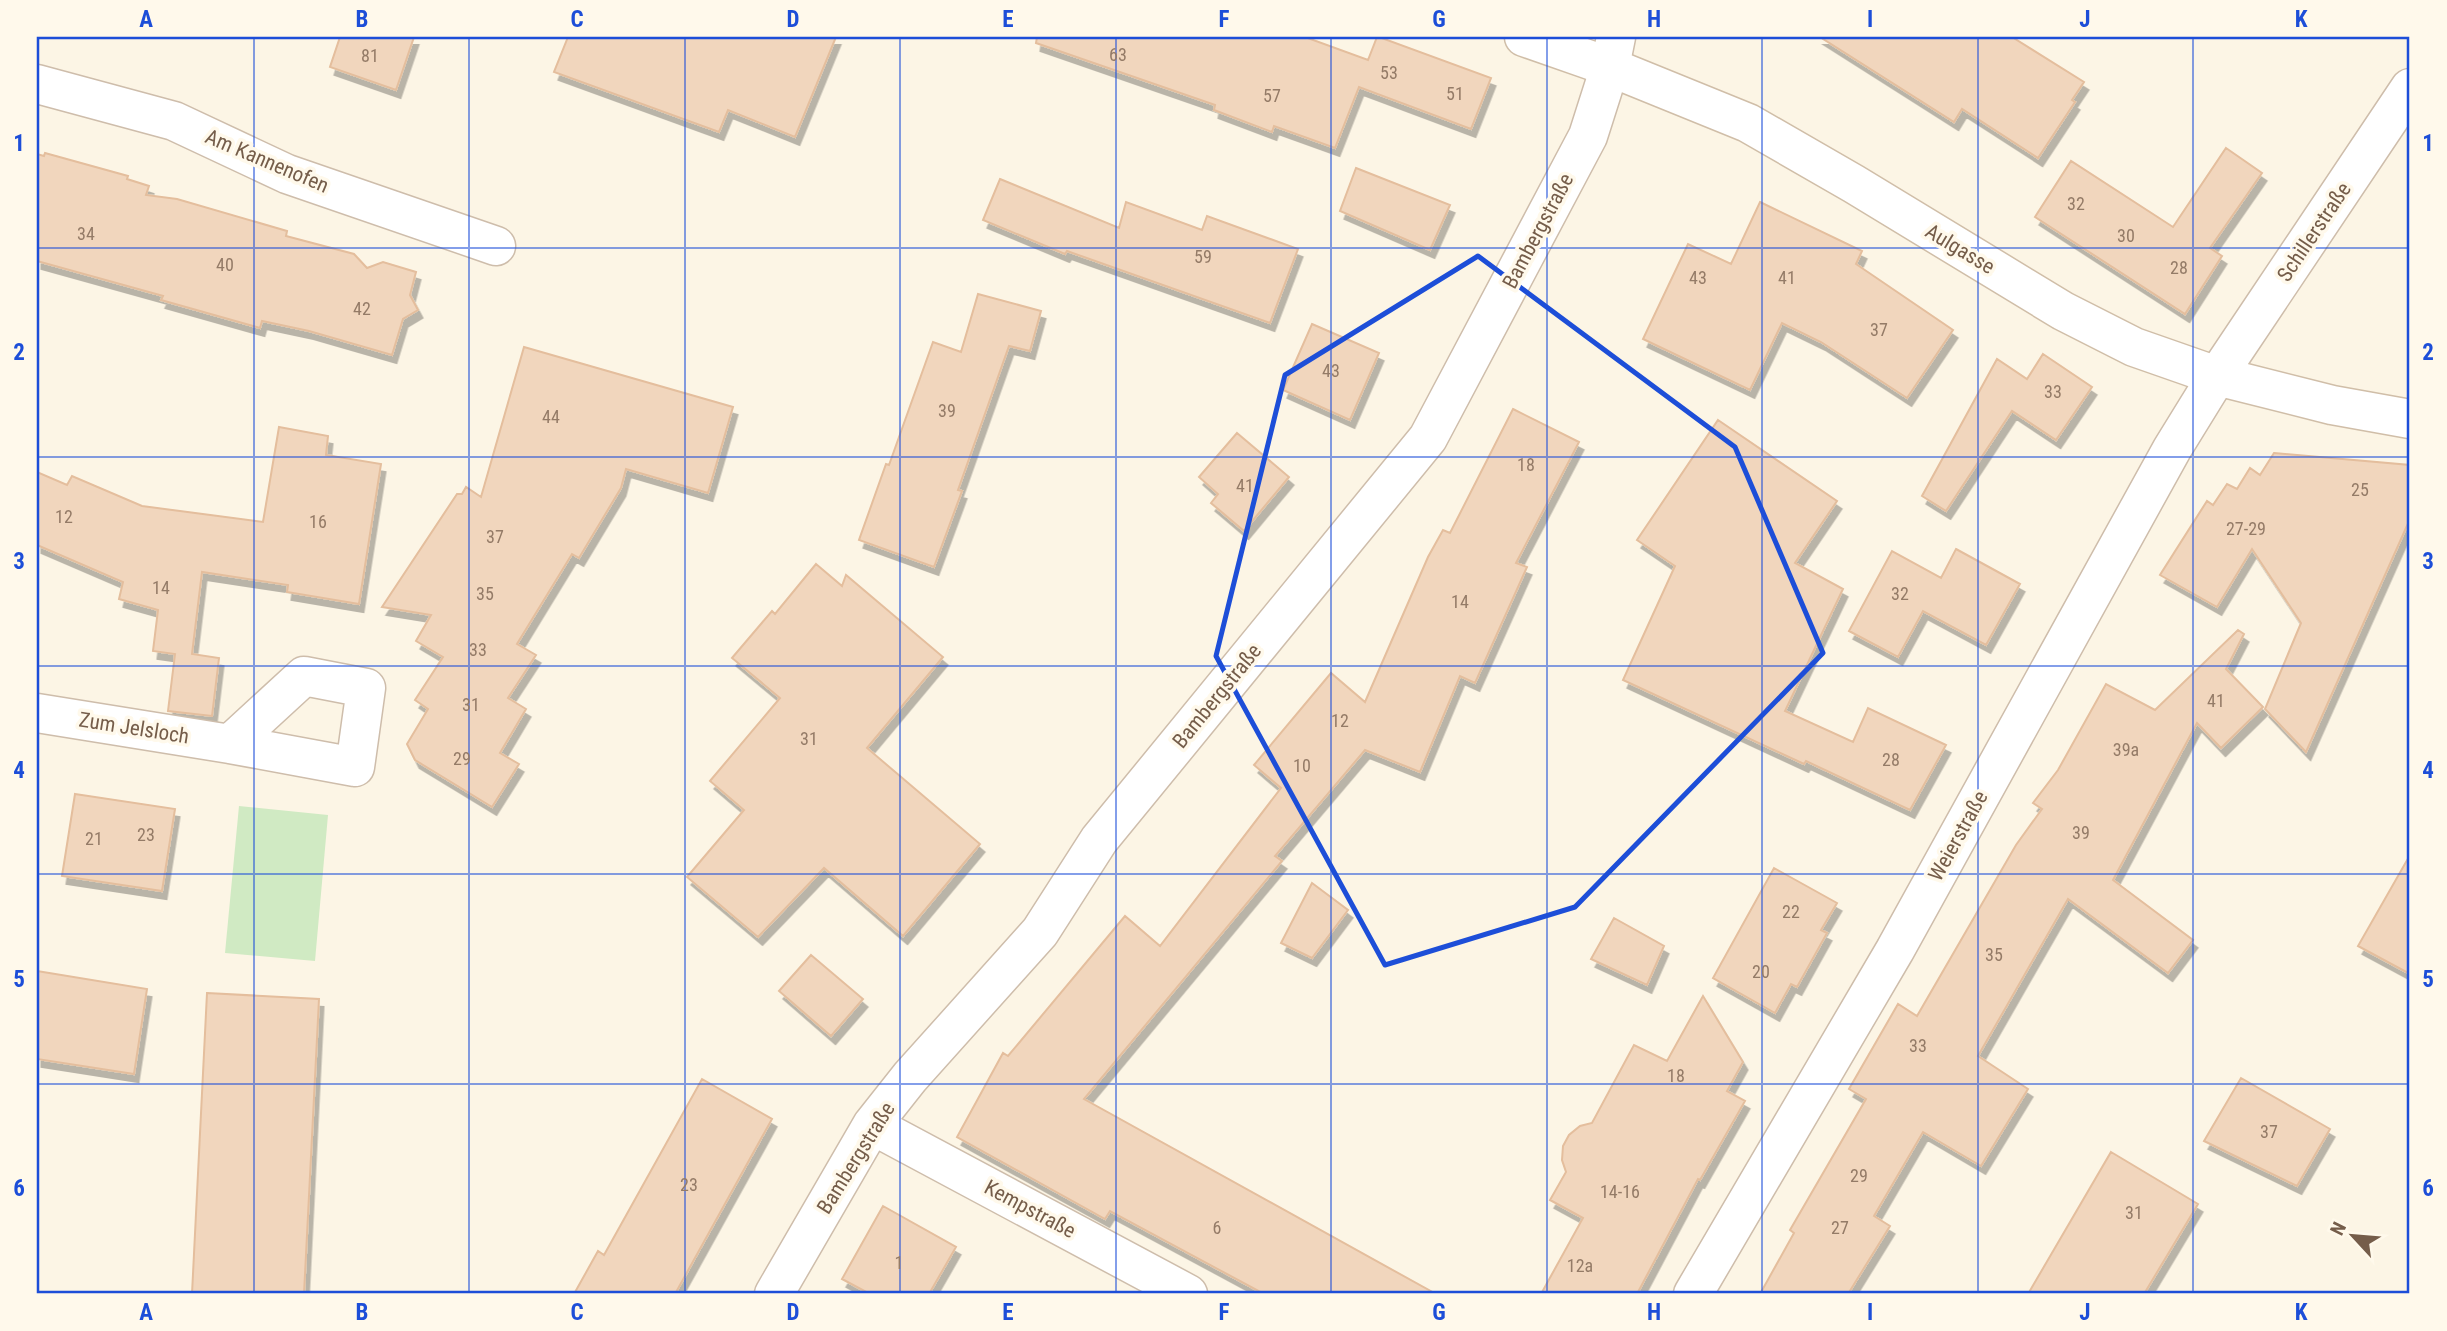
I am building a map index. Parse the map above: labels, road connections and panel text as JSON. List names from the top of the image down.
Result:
{
  "streets": {
    "street": [
      "Am Kannenofen",
      "Bambergstraße",
      "Schillerstraße",
      "Aulgasse",
      "Zum Jelsloch",
      "Weierstraße",
      "Kempstraße"
    ]
  },
  "crossings": [
    ["Bambergstraße", "Aulgasse"],
    ["Bambergstraße", "Kempstraße"],
    ["Schillerstraße", "Aulgasse"],
    ["Schillerstraße", "Weierstraße"],
    ["Aulgasse", "Weierstraße"]
  ],
  "house_numbers": [
    "63",
    "81",
    "53",
    "51",
    "57",
    "32",
    "34",
    "30",
    "59",
    "40",
    "28",
    "43",
    "41",
    "42",
    "37",
    "43",
    "33",
    "39",
    "44",
    "18",
    "41",
    "25",
    "12",
    "16",
    "27-29",
    "37",
    "14",
    "35",
    "32",
    "14",
    "33",
    "41",
    "31",
    "12",
    "31",
    "39a",
    "29",
    "28",
    "10",
    "39",
    "23",
    "21",
    "22",
    "35",
    "20",
    "33",
    "18",
    "37",
    "29",
    "23",
    "14-16",
    "31",
    "6",
    "27",
    "1",
    "12a"
  ],
  "north": "top left",
  "grid": {
    "columns": [
      "A",
      "B",
      "C",
      "D",
      "E",
      "F",
      "G",
      "H",
      "I",
      "J",
      "K"
    ],
    "rows": [
      "1",
      "2",
      "3",
      "4",
      "5",
      "6"
    ]
  }
}
